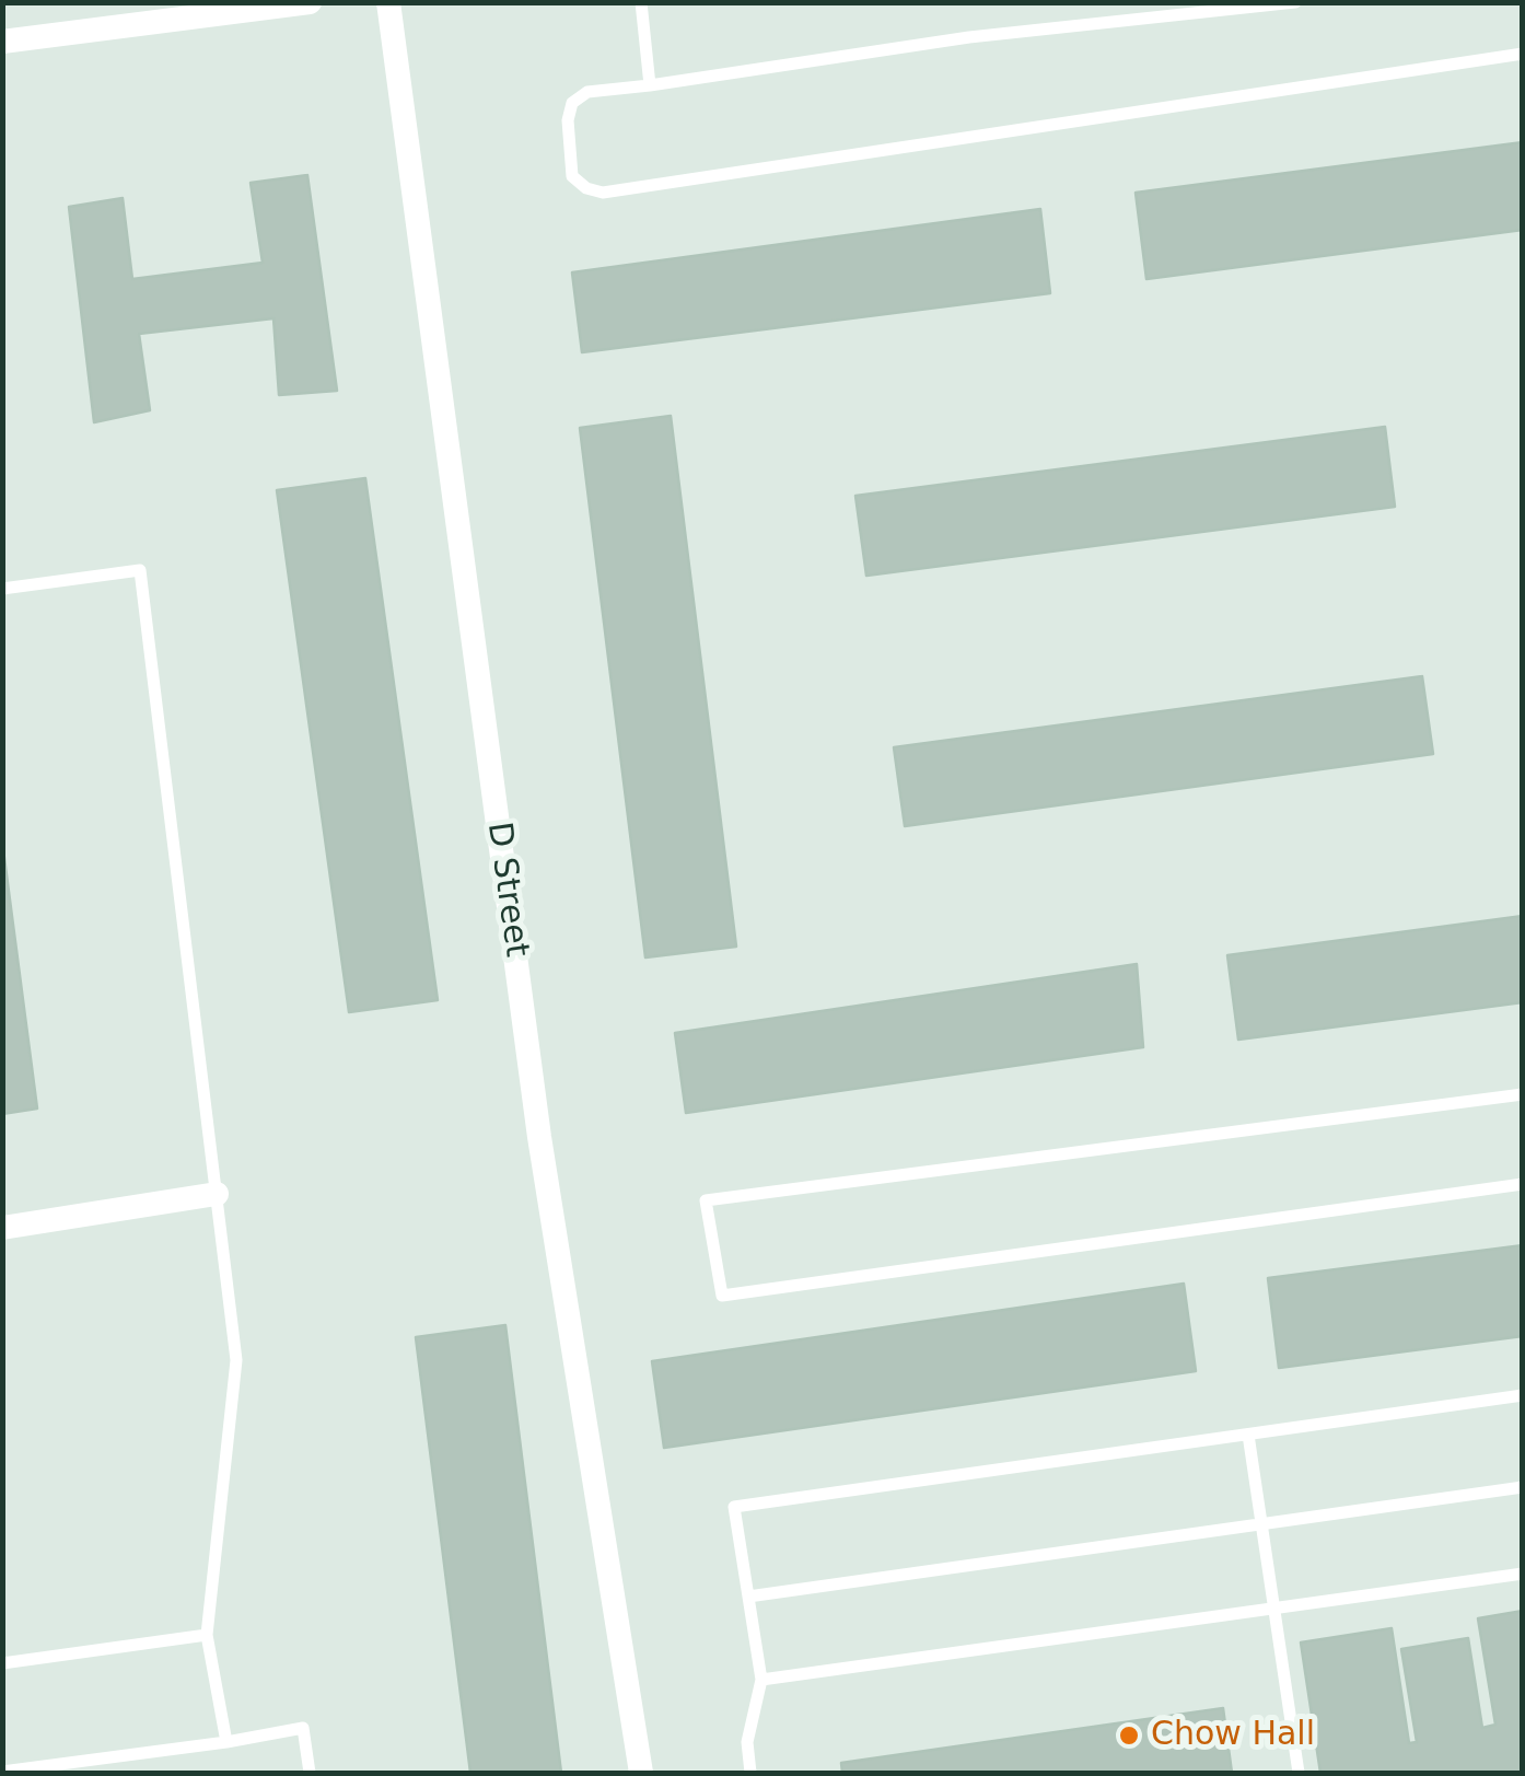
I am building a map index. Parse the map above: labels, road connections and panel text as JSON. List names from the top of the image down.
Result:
{
  "streets": {
    "street": ["D Street"]
  },
  "places": ["Chow Hall"]
}
